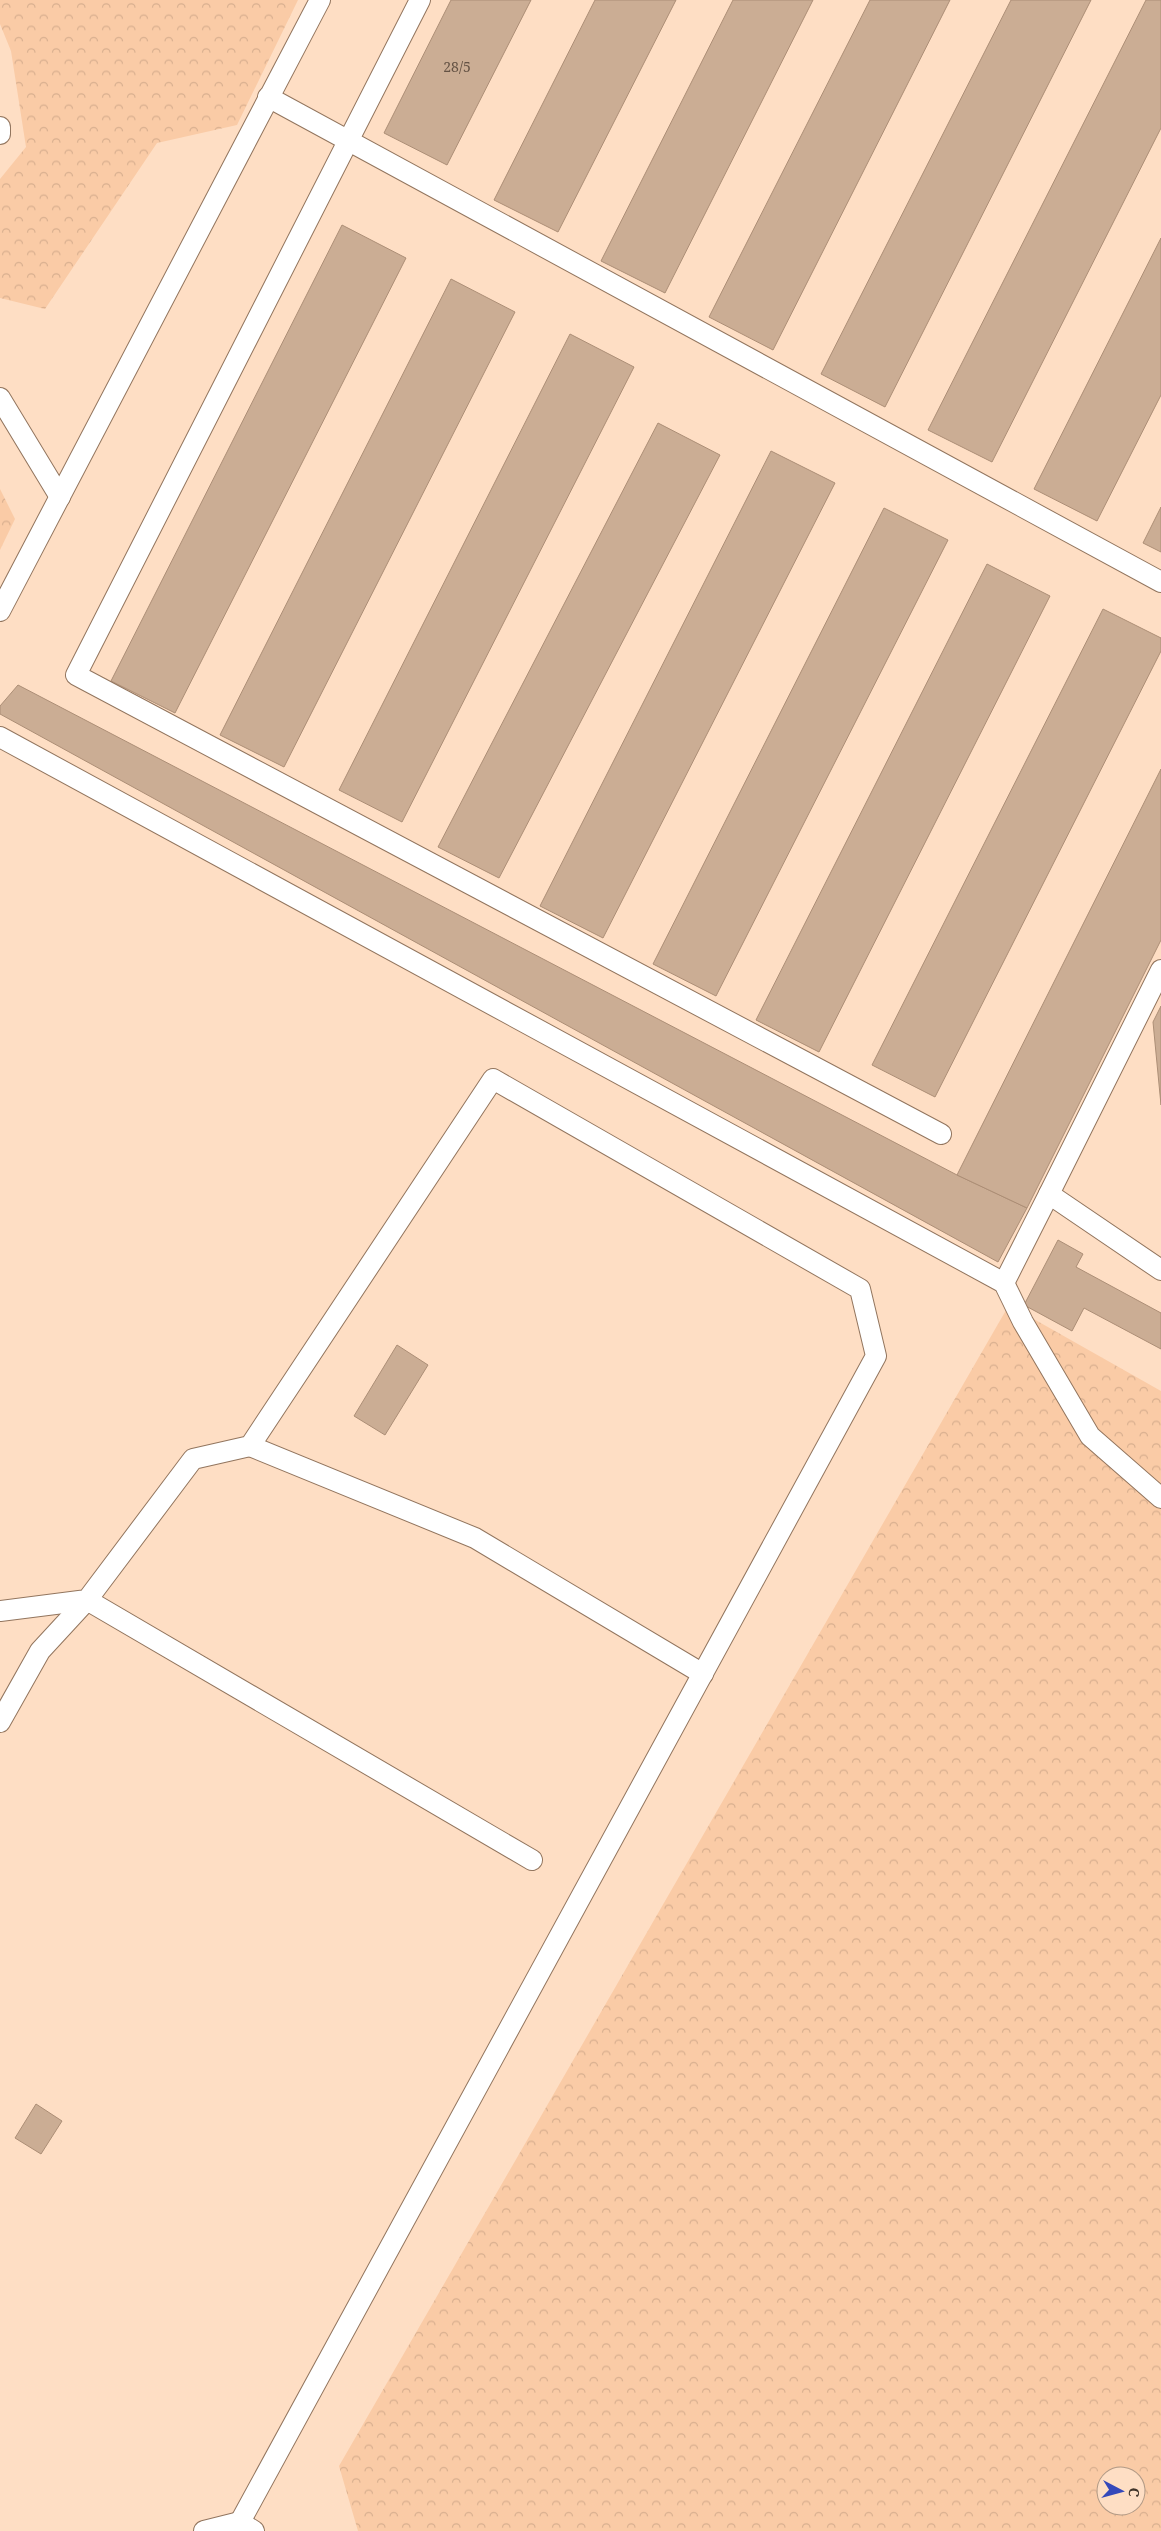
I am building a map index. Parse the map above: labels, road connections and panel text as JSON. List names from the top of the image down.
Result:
{
  "house_numbers": ["28/5"],
  "north": "right"
}
